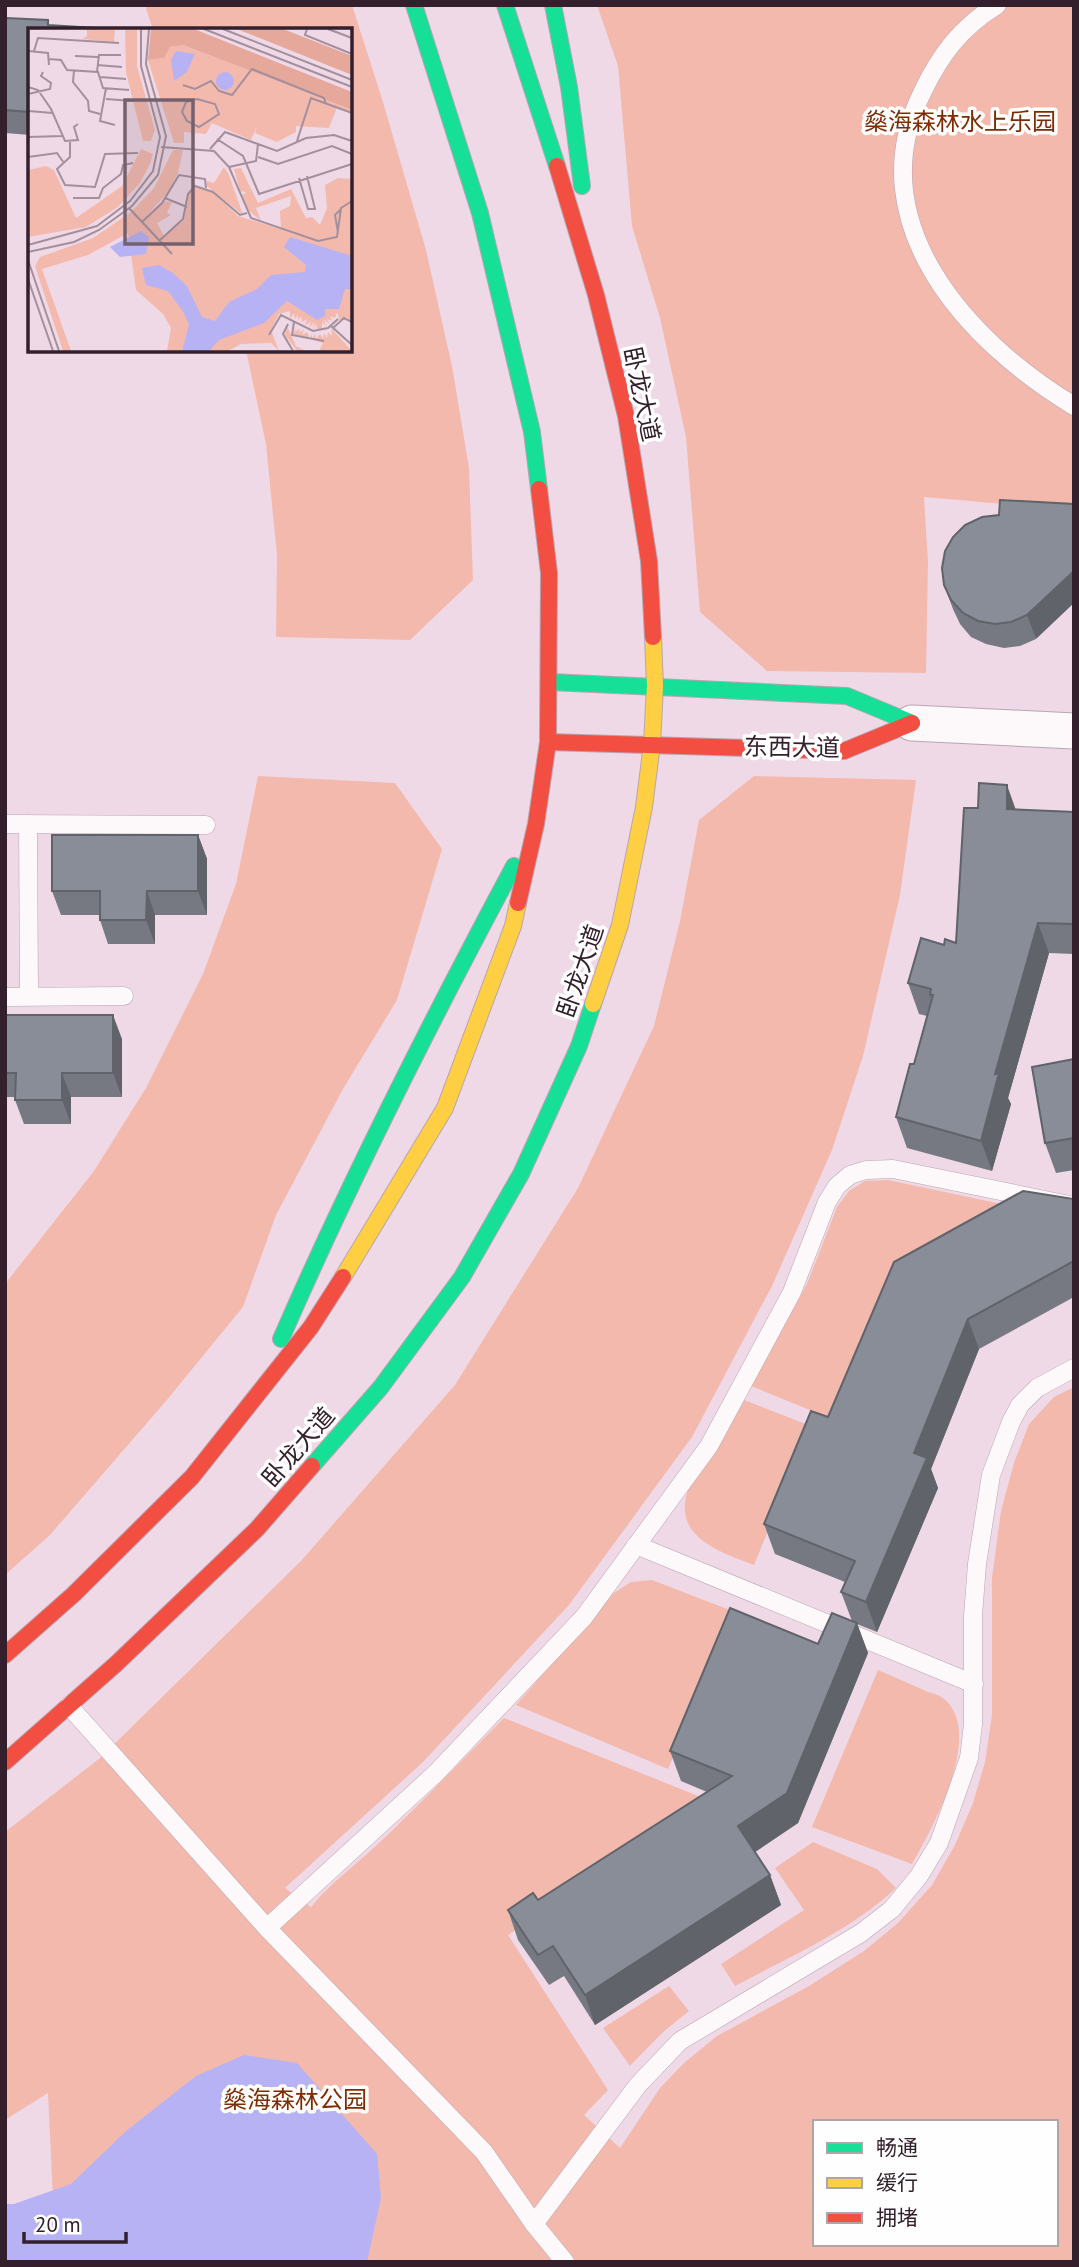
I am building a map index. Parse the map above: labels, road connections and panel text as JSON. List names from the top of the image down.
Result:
{
  "streets": {
    "main road": ["卧龙大道", "东西大道"]
  },
  "crossings": [
    ["卧龙大道", "东西大道"]
  ],
  "parks": ["燊海森林水上乐园", "燊海森林公园"],
  "legend": ["畅通", "缓行", "拥堵"],
  "scale_bar": "20 m"
}
